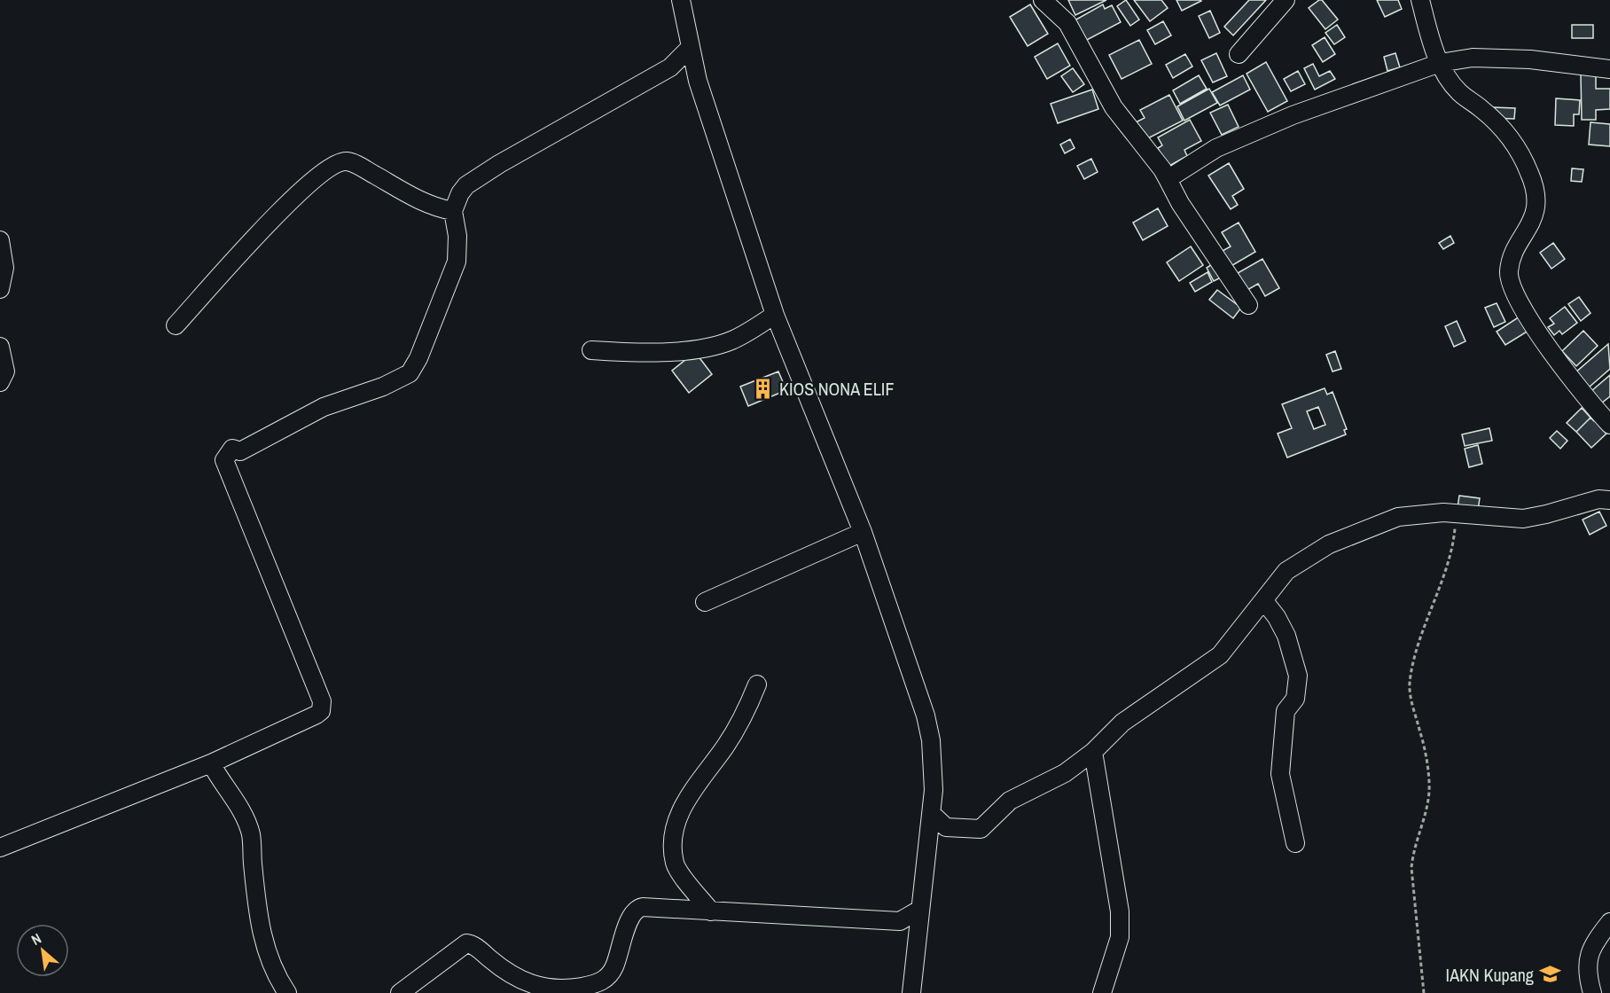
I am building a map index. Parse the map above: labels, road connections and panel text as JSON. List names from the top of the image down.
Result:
{
  "places": {
    "building": ["KIOS NONA ELIF"],
    "school or university": ["IAKN Kupang"]
  },
  "north": "top left"
}
